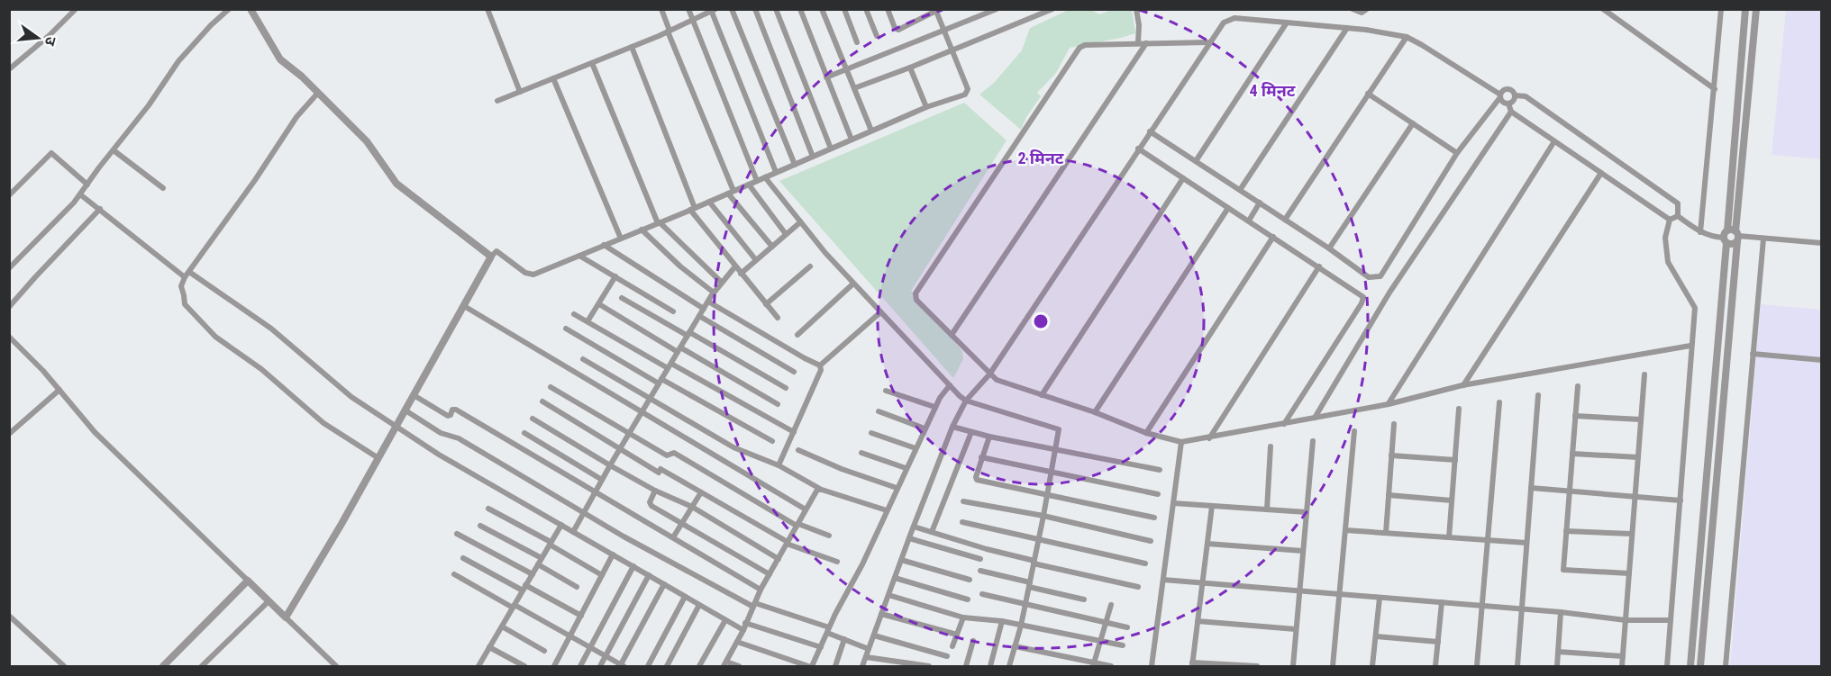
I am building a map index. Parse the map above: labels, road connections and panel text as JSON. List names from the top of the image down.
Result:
{
  "north": "right",
  "rings": ["4 मिनट", "2 मिनट"]
}
